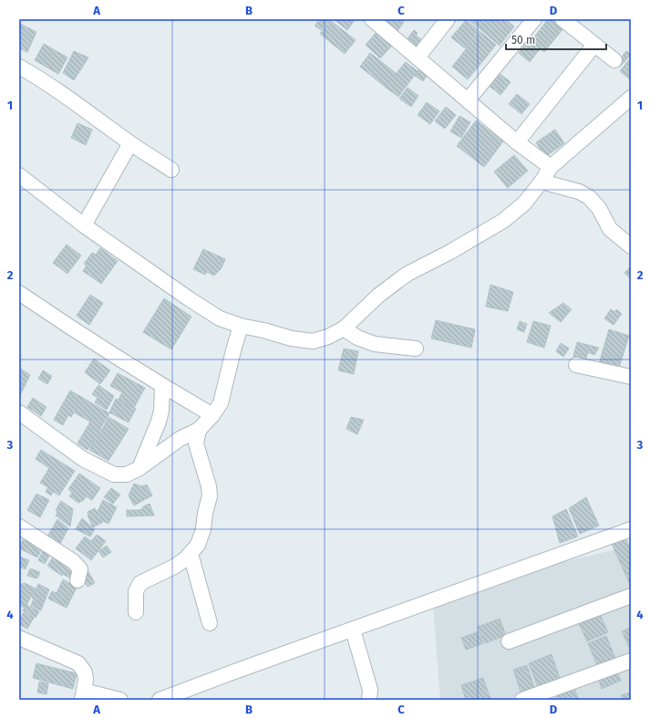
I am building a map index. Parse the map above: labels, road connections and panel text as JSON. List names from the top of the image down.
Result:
{
  "scale_bar": "50 m",
  "grid": {
    "columns": [
      "A",
      "B",
      "C",
      "D"
    ],
    "rows": [
      "1",
      "2",
      "3",
      "4"
    ]
  }
}
